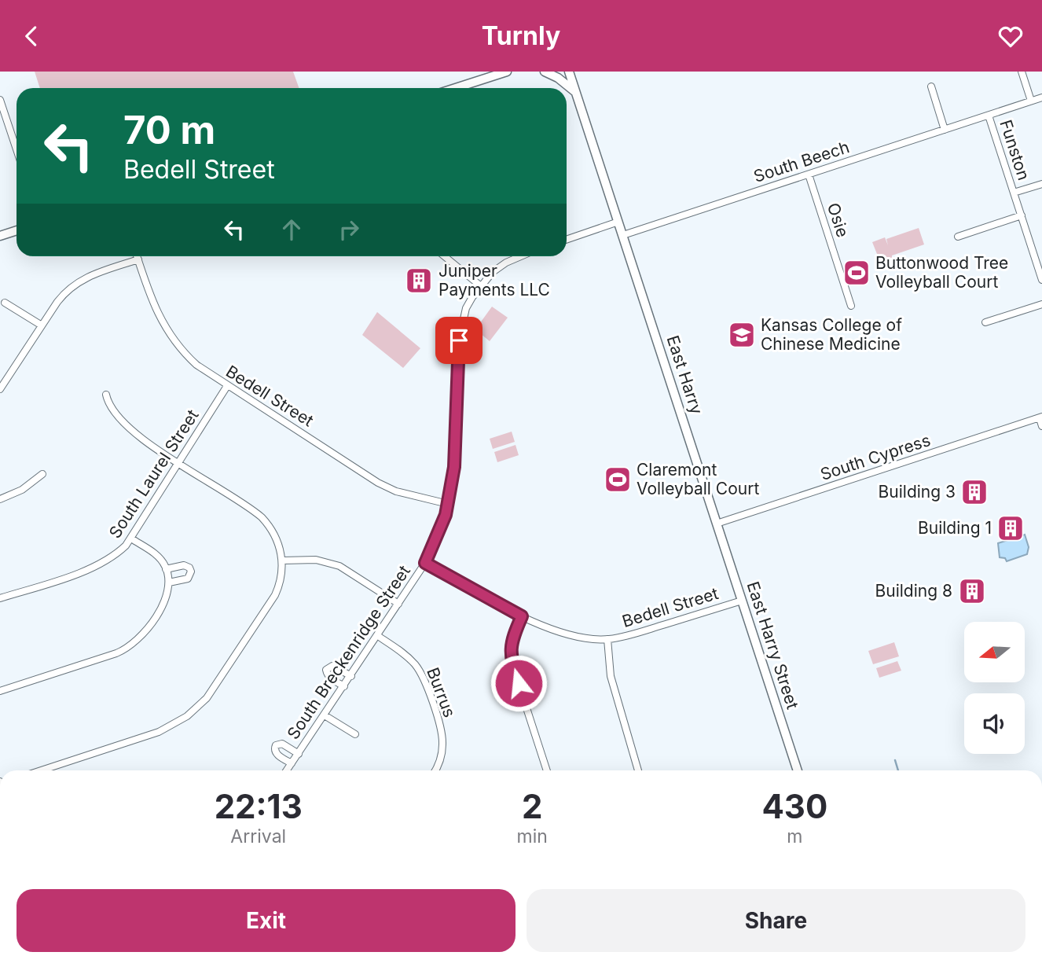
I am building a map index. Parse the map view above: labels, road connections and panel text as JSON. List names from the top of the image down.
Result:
{
  "streets": {
    "main road": ["East Harry", "East Harry Street"],
    "street": [
      "Funston",
      "South Beech",
      "Osie",
      "Bedell Street",
      "South Cypress",
      "South Laurel Street",
      "South Breckenridge Street",
      "Burrus"
    ]
  },
  "crossings": [
    ["Funston", "South Beech"],
    ["South Beech", "Osie"],
    ["South Beech", "East Harry"],
    ["East Harry", "South Cypress"],
    ["East Harry", "East Harry Street"],
    ["Bedell Street", "South Laurel Street"],
    ["Bedell Street", "East Harry Street"],
    ["Bedell Street", "South Breckenridge Street"],
    ["South Cypress", "East Harry Street"],
    ["South Breckenridge Street", "Burrus"]
  ],
  "places": {
    "sports": ["Buttonwood Tree Volleyball Court", "Claremont Volleyball Court"],
    "building": [
      "Juniper Payments LLC",
      "Building 3",
      "Building 1",
      "Building 8"
    ],
    "school or university": ["Kansas College of Chinese Medicine"]
  },
  "north": "left",
  "page": {
    "header": "Turnly",
    "turn": ["70 m", "Bedell Street"],
    "eta": [
      "22:13",
      "Arrival",
      "2",
      "min",
      "430",
      "m"
    ],
    "buttons": ["Exit", "Share"]
  }
}
